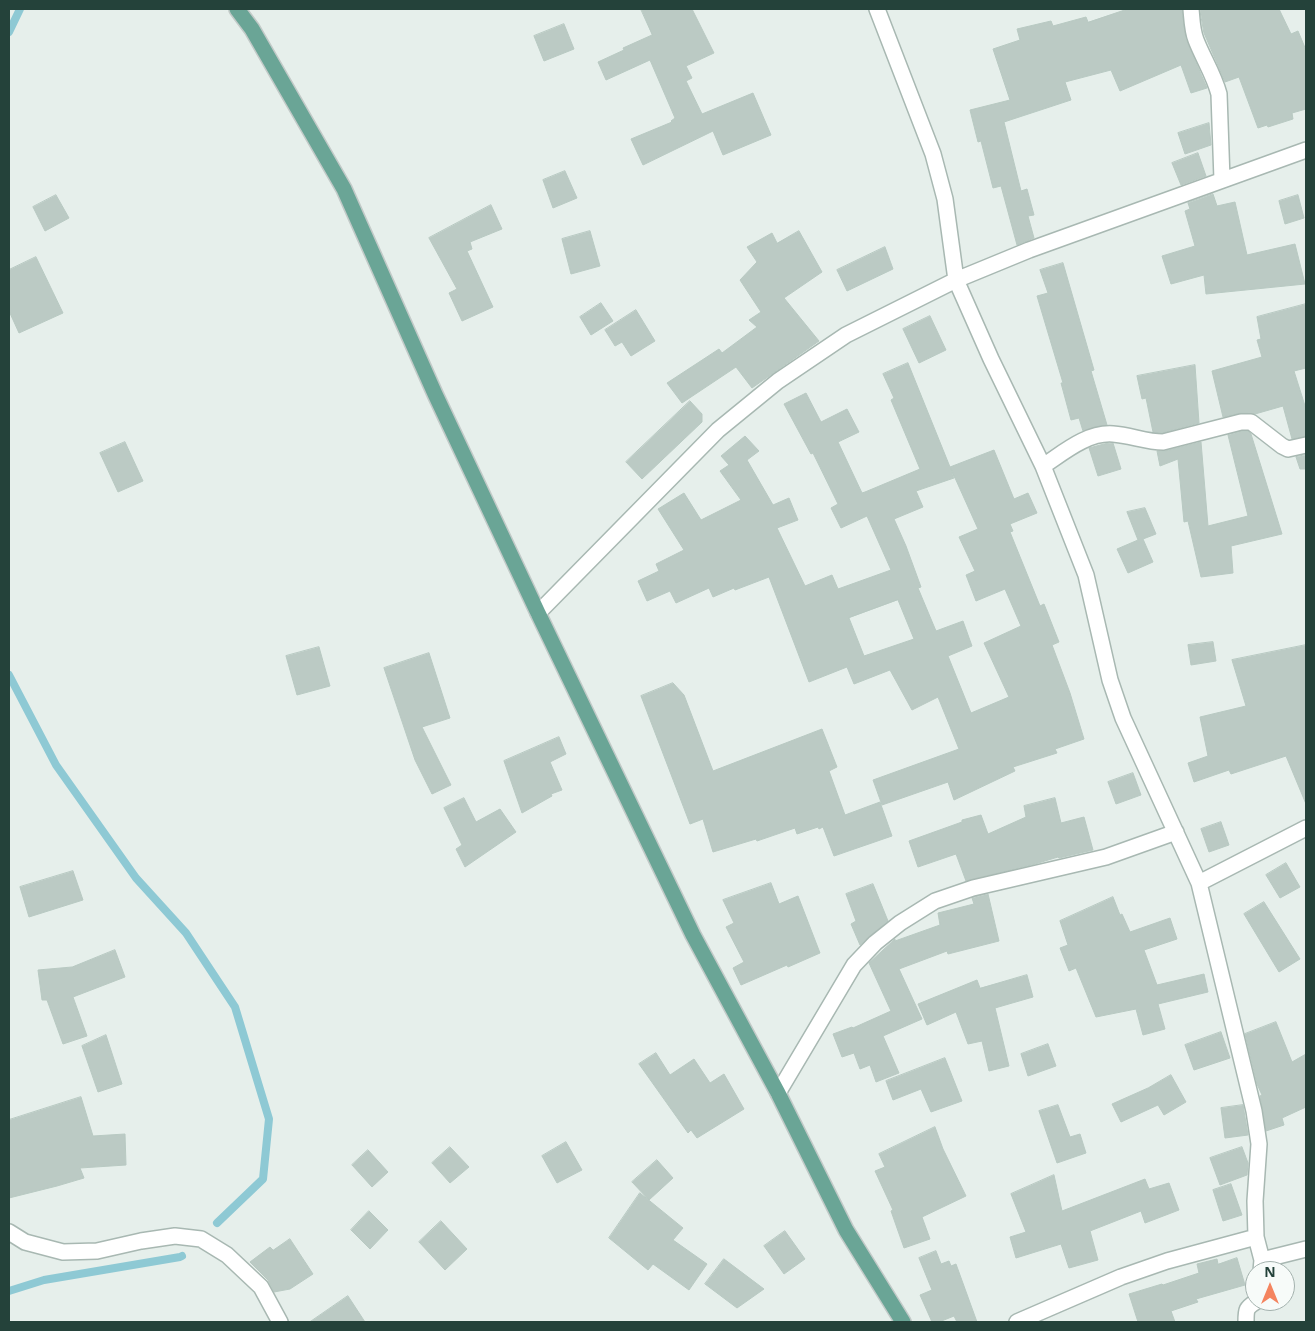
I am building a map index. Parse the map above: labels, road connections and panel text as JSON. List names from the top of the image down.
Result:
{
  "north": "top"
}
